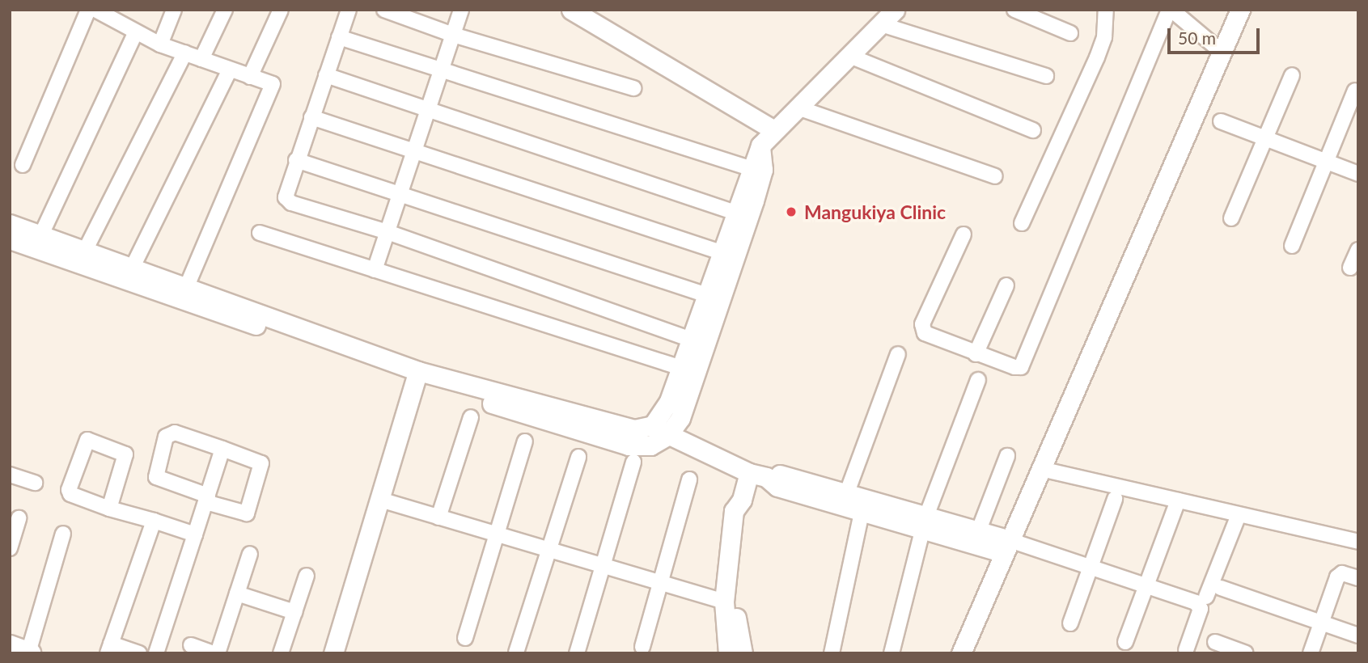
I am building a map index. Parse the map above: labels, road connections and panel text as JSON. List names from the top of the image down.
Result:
{
  "places": ["Mangukiya Clinic"],
  "scale_bar": "50 m"
}
